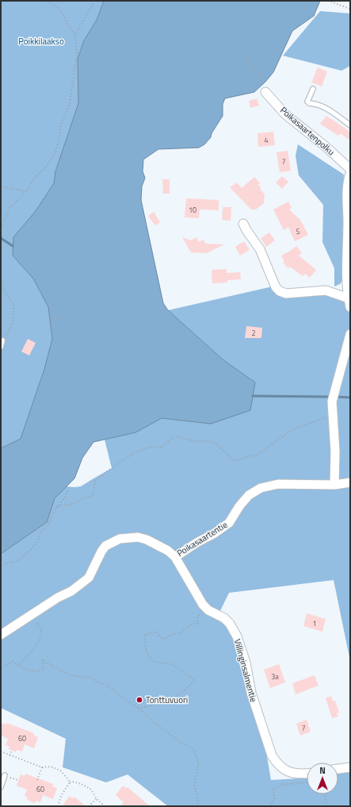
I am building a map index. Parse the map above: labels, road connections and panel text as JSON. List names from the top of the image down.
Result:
{
  "streets": {
    "street": ["Poikasaartenpolku", "Poikasaartentie", "Villinginsalmentie"]
  },
  "crossings": [
    ["Poikasaartentie", "Villinginsalmentie"]
  ],
  "parks": ["Poikkilaakso"],
  "places": ["Tonttuvuori"],
  "house_numbers": [
    "4",
    "7",
    "10",
    "5",
    "2",
    "1",
    "3a",
    "7",
    "60",
    "60"
  ],
  "north": "top"
}
